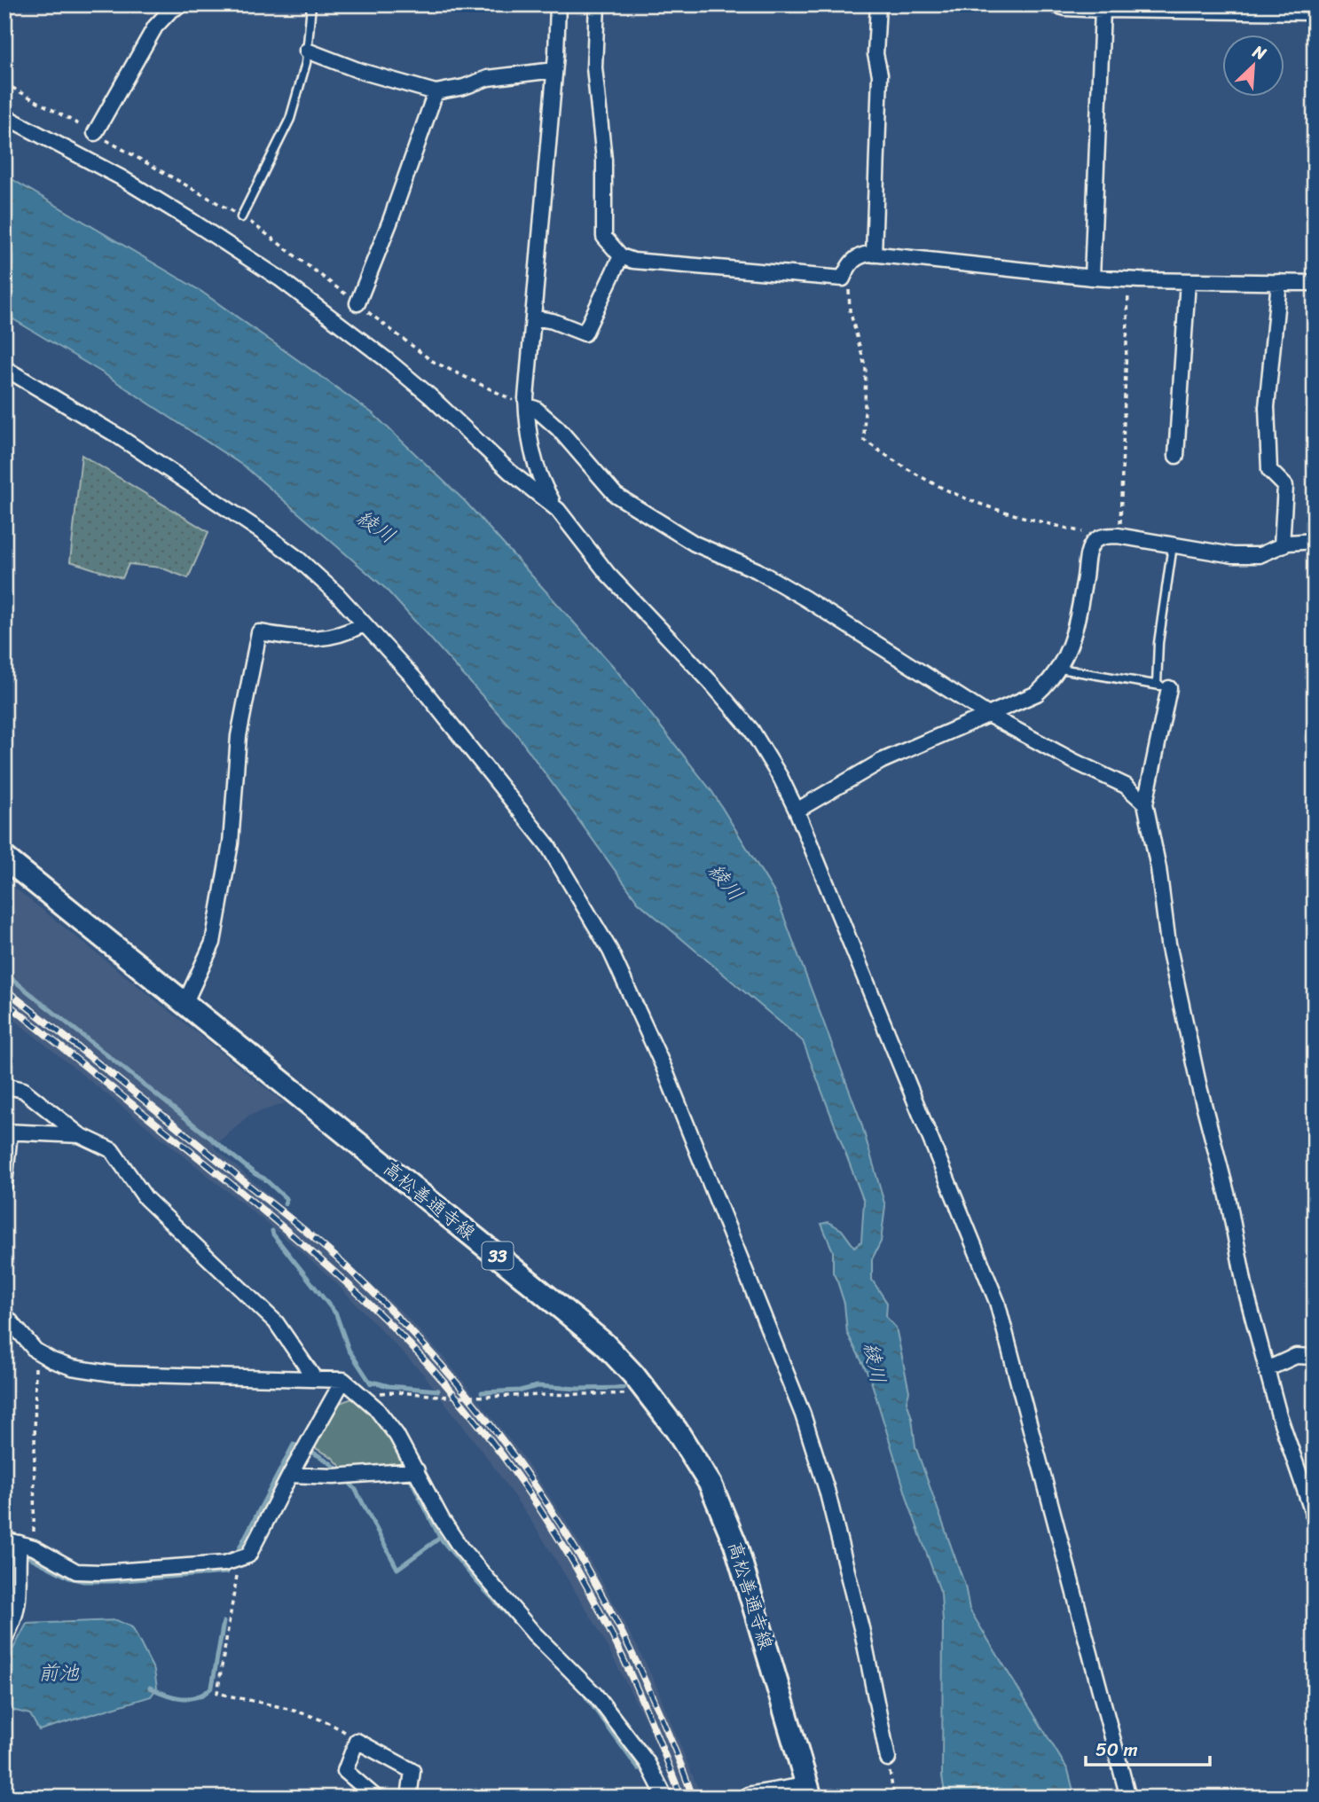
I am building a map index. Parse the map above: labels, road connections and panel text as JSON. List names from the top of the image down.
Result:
{
  "streets": {
    "main road": ["高松善通寺線", "33"]
  },
  "water": ["綾川", "前池"],
  "scale_bar": "50 m",
  "north": "top right"
}
